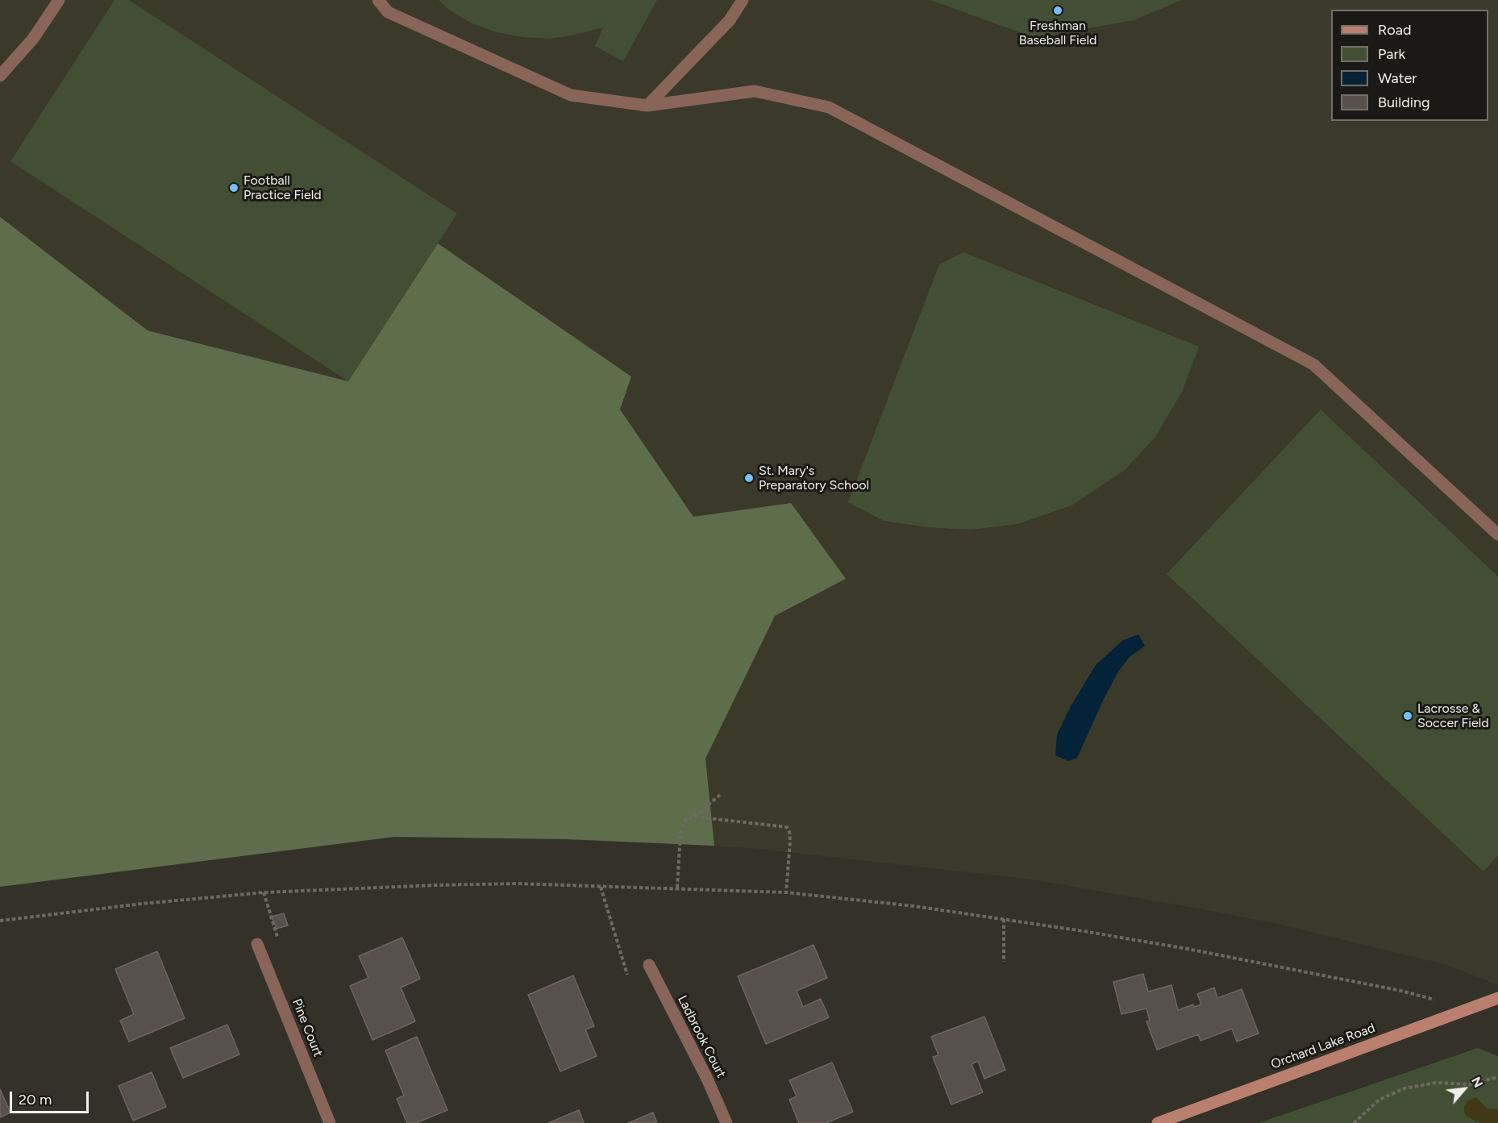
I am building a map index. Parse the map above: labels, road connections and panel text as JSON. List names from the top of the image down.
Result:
{
  "streets": {
    "main road": ["Orchard Lake Road"],
    "street": ["Pine Court", "Ladbrook Court"]
  },
  "places": [
    "Freshman Baseball Field",
    "Football Practice Field",
    "St. Mary's Preparatory School",
    "Lacrosse & Soccer Field"
  ],
  "legend": [
    "Road",
    "Park",
    "Water",
    "Building"
  ],
  "scale_bar": "20 m",
  "north": "top right"
}
